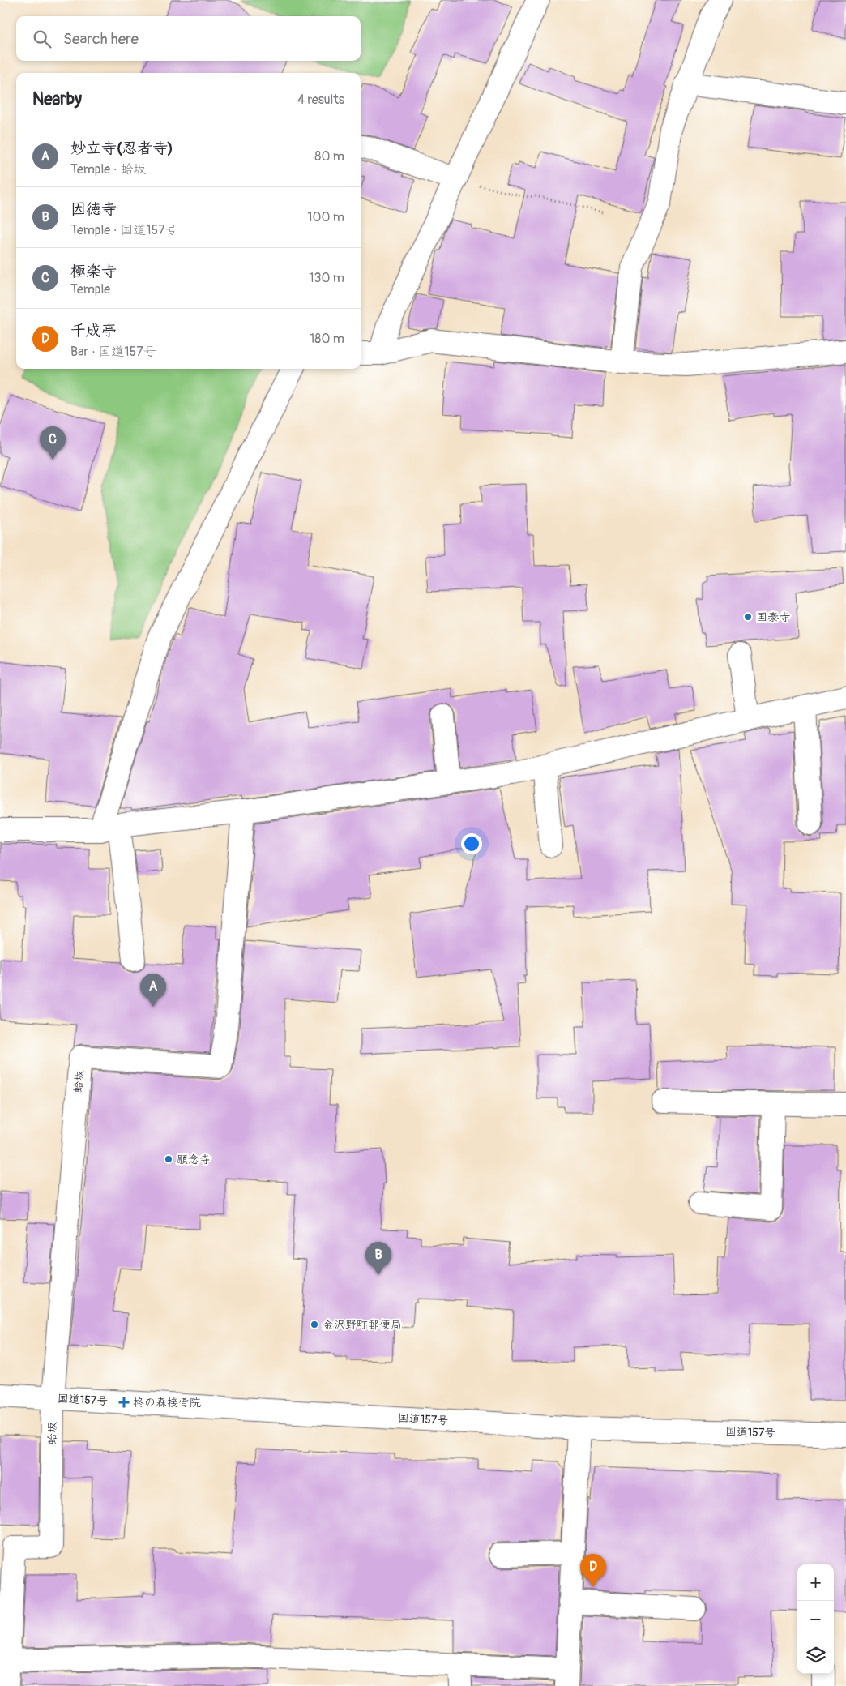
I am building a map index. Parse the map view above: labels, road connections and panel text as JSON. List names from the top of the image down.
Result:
{
  "streets": {
    "main road": ["蛤坂", "国道157号"]
  },
  "crossings": [
    ["蛤坂", "国道157号"]
  ],
  "places": {
    "other": ["国泰寺", "願念寺", "金沢野町郵便局"],
    "health": ["柊の森接骨院"]
  },
  "page": {
    "search": "Search here",
    "heading": ["Nearby", "4 results"],
    "list": [
      {
        "mark": "A",
        "name": "妙立寺(忍者寺)",
        "note": "Temple · 蛤坂",
        "value": "80 m"
      },
      {
        "mark": "B",
        "name": "因徳寺",
        "note": "Temple · 国道157号",
        "value": "100 m"
      },
      {
        "mark": "C",
        "name": "極楽寺",
        "note": "Temple",
        "value": "130 m"
      },
      {
        "mark": "D",
        "name": "千成亭",
        "note": "Bar · 国道157号",
        "value": "180 m"
      }
    ],
    "pins": [
      "C",
      "A",
      "B",
      "D"
    ],
    "map_buttons": ["+", "−"]
  }
}
